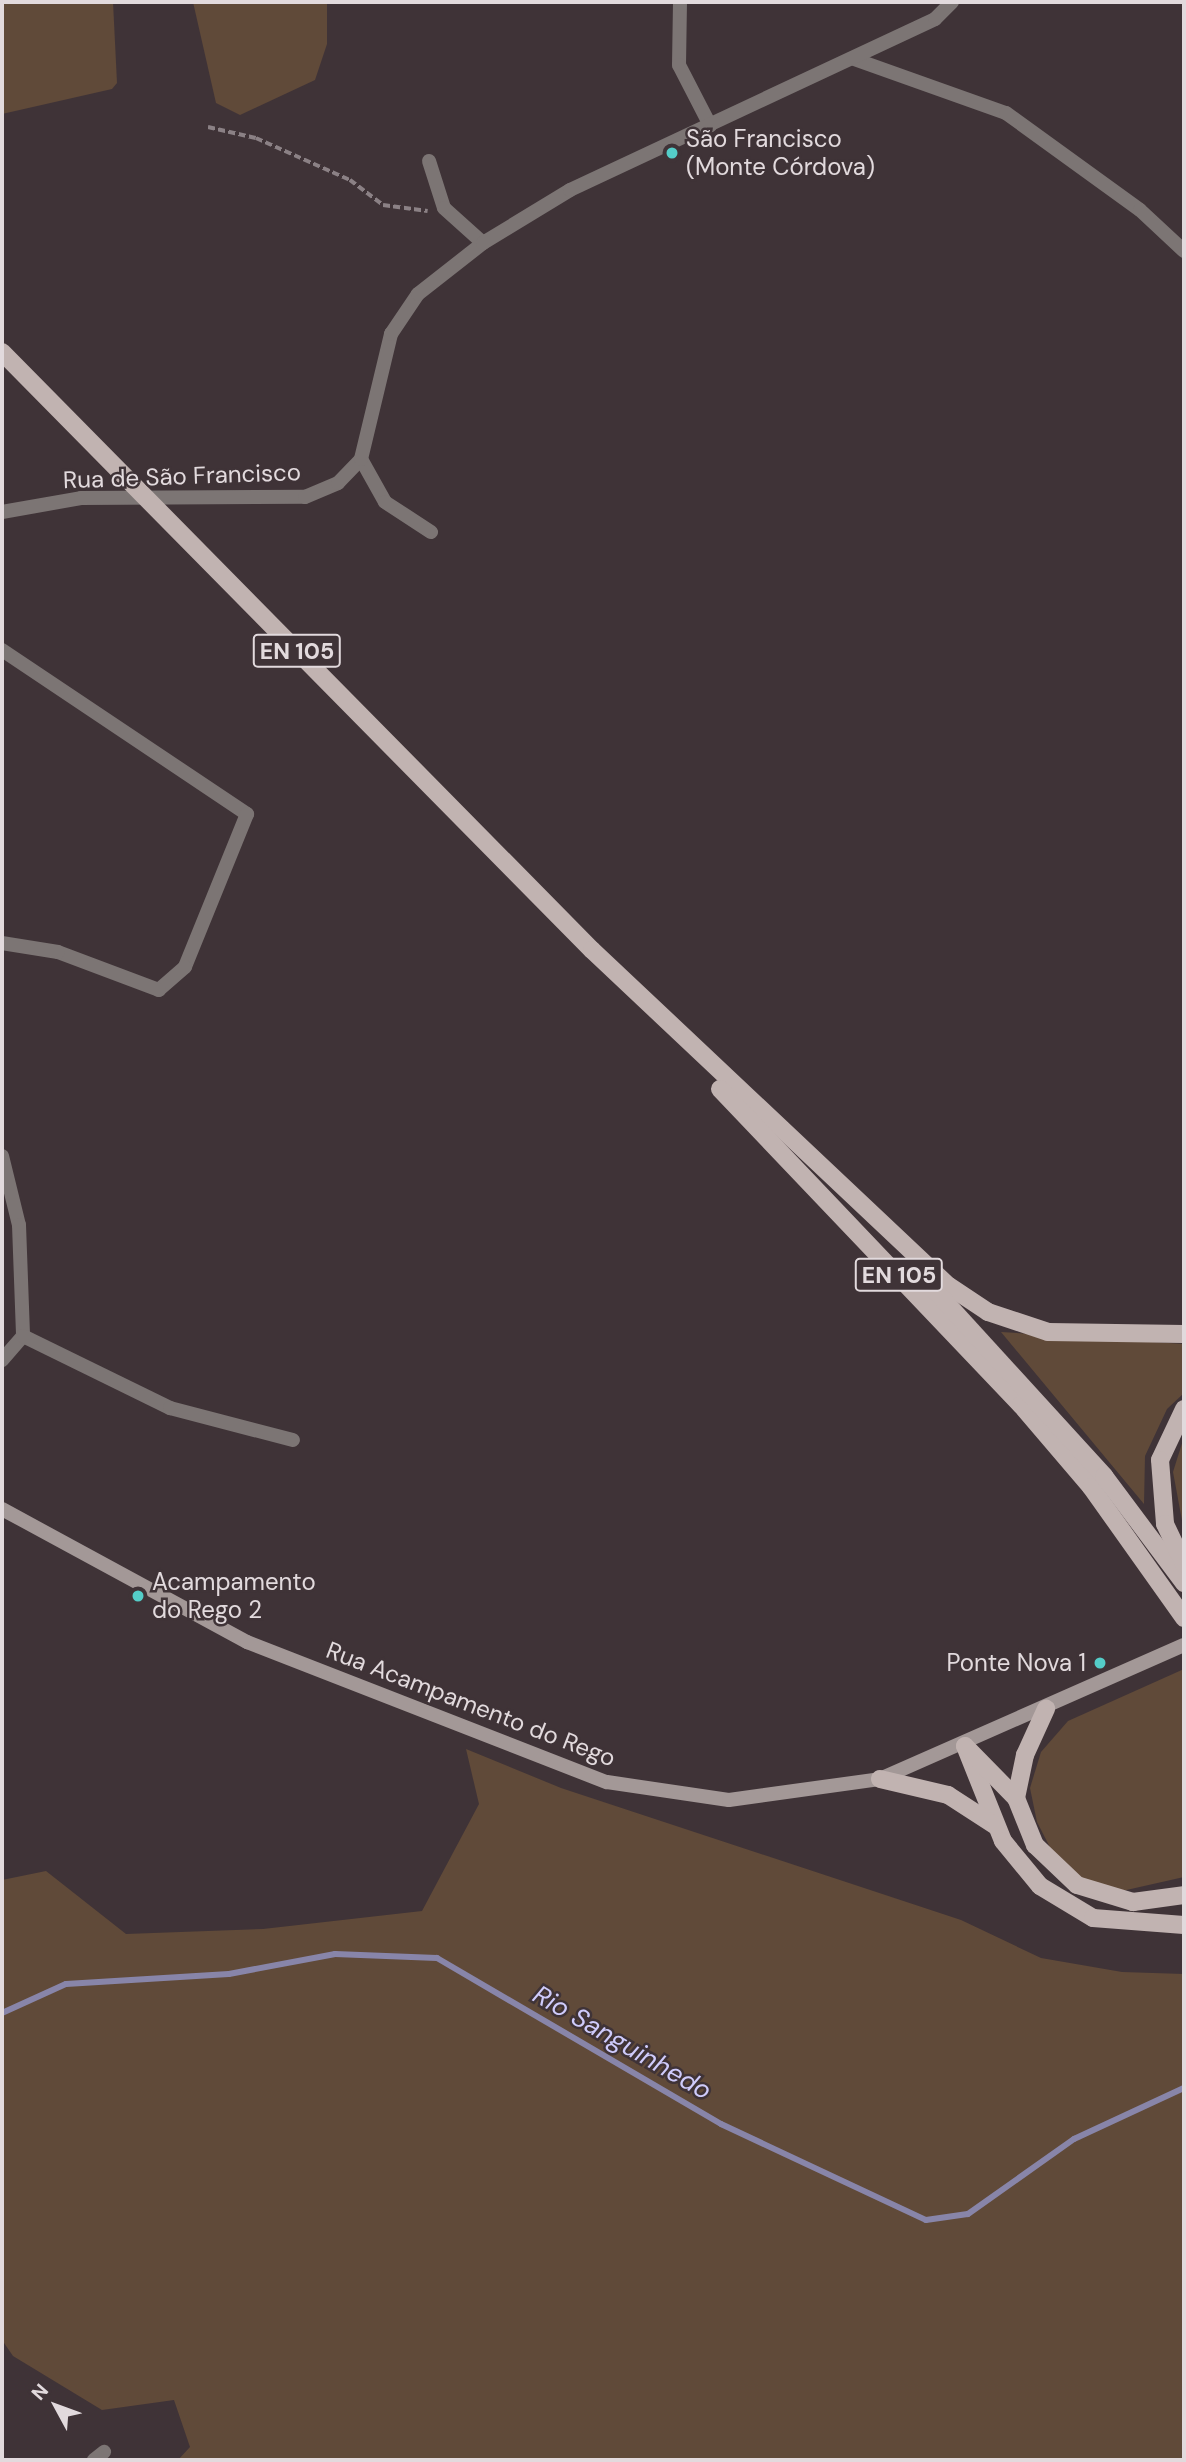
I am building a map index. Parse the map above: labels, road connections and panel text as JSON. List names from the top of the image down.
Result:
{
  "streets": {
    "main road": ["EN 105", "Rua Acampamento do Rego"],
    "street": ["Rua de São Francisco"]
  },
  "water": ["Rio Sanguinhedo"],
  "places": ["São Francisco (Monte Córdova)", "Acampamento do Rego 2", "Ponte Nova 1"],
  "north": "top left"
}
